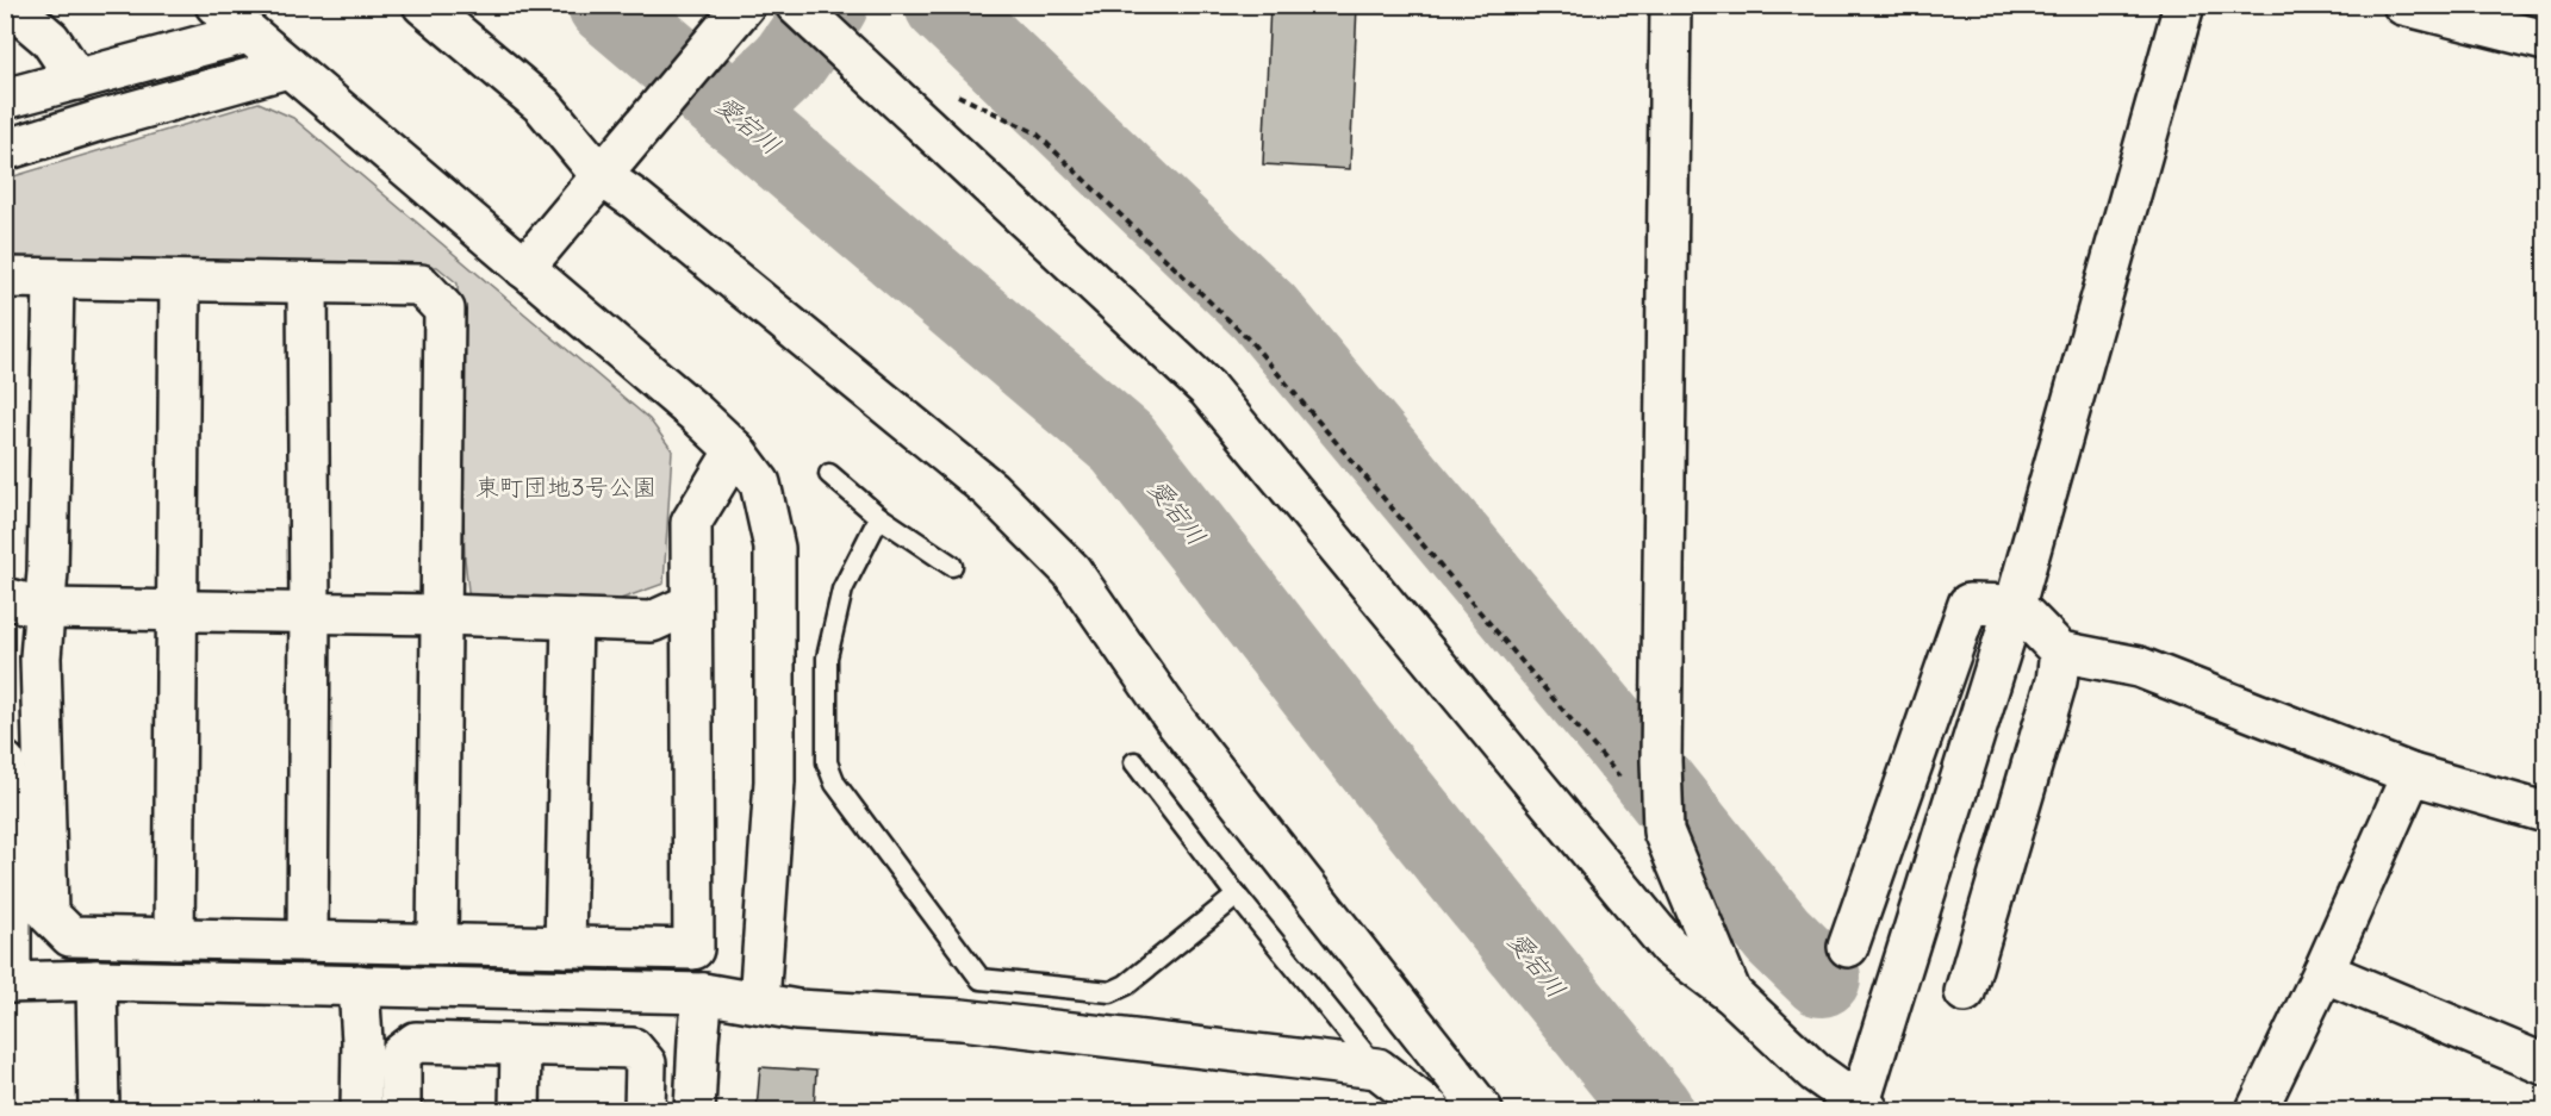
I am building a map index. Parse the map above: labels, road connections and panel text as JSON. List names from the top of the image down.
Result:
{
  "water": ["愛宕川"],
  "parks": ["東町団地3号公園"]
}
